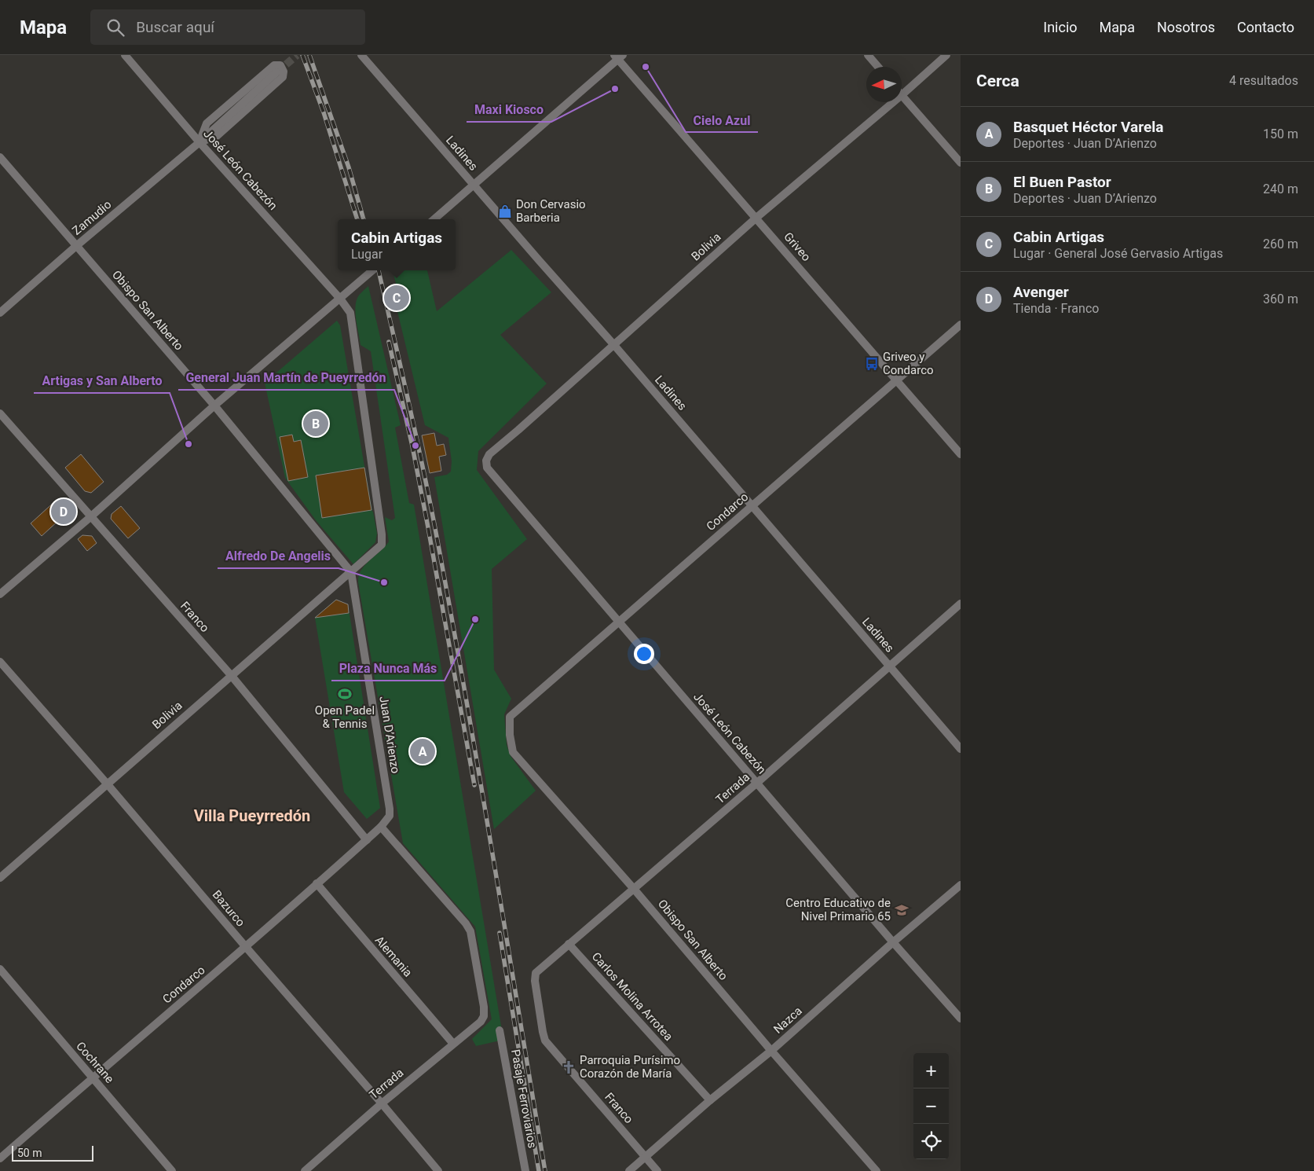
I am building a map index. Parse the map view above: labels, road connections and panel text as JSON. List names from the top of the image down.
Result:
{
  "streets": {
    "street": [
      "Ladines",
      "José León Cabezón",
      "Zamudio",
      "Bolivia",
      "Griveo",
      "Obispo San Alberto",
      "Condarco",
      "Franco",
      "Juan D’Arienzo",
      "Terrada",
      "Bazurco",
      "Alemania",
      "Carlos Molina Arrotea",
      "Nazca",
      "Cochrane",
      "Pasaje Ferroviarios"
    ]
  },
  "crossings": [
    ["Ladines", "Bolivia"],
    ["Ladines", "Condarco"],
    ["Ladines", "Terrada"],
    ["José León Cabezón", "Zamudio"],
    ["José León Cabezón", "Bolivia"],
    ["José León Cabezón", "Condarco"],
    ["José León Cabezón", "Terrada"],
    ["José León Cabezón", "Nazca"],
    ["Zamudio", "Obispo San Alberto"],
    ["Bolivia", "Griveo"],
    ["Bolivia", "Obispo San Alberto"],
    ["Bolivia", "Franco"],
    ["Bolivia", "Juan D’Arienzo"],
    ["Bolivia", "Bazurco"],
    ["Griveo", "Condarco"],
    ["Obispo San Alberto", "Condarco"],
    ["Obispo San Alberto", "Juan D’Arienzo"],
    ["Obispo San Alberto", "Terrada"],
    ["Obispo San Alberto", "Nazca"],
    ["Condarco", "Franco"],
    ["Condarco", "Juan D’Arienzo"],
    ["Condarco", "Terrada"],
    ["Condarco", "Bazurco"],
    ["Condarco", "Alemania"],
    ["Condarco", "Cochrane"],
    ["Franco", "Terrada"],
    ["Franco", "Nazca"],
    ["Juan D’Arienzo", "Terrada"],
    ["Terrada", "Bazurco"],
    ["Terrada", "Alemania"],
    ["Terrada", "Carlos Molina Arrotea"],
    ["Carlos Molina Arrotea", "Nazca"]
  ],
  "districts": ["Villa Pueyrredón"],
  "places": {
    "other": [
      "Cielo Azul",
      "Maxi Kiosco",
      "Artigas y San Alberto",
      "General Juan Martín de Pueyrredón",
      "Alfredo De Angelis",
      "Plaza Nunca Más"
    ],
    "shop": ["Don Cervasio Barberia"],
    "bus stop": ["Griveo y Condarco"],
    "sports": ["Open Padel & Tennis"],
    "school or university": ["Centro Educativo de Nivel Primario 65"],
    "church": ["Parroquia Purísimo Corazón de María"]
  },
  "scale_bar": "50 m",
  "north": "left",
  "page": {
    "header": "Mapa",
    "search": "Buscar aquí",
    "nav": [
      "Inicio",
      "Mapa",
      "Nosotros",
      "Contacto"
    ],
    "heading": ["Cerca", "4 resultados"],
    "list": [
      {
        "mark": "A",
        "name": "Basquet Héctor Varela",
        "note": "Deportes · Juan D’Arienzo",
        "value": "150 m"
      },
      {
        "mark": "B",
        "name": "El Buen Pastor",
        "note": "Deportes · Juan D’Arienzo",
        "value": "240 m"
      },
      {
        "mark": "C",
        "name": "Cabin Artigas",
        "note": "Lugar · General José Gervasio Artigas",
        "value": "260 m"
      },
      {
        "mark": "D",
        "name": "Avenger",
        "note": "Tienda · Franco",
        "value": "360 m"
      }
    ],
    "popup": ["Cabin Artigas", "Lugar"],
    "pins": [
      "C",
      "B",
      "D",
      "A"
    ],
    "map_buttons": ["+", "−"],
    "scale": "50 m"
  }
}
